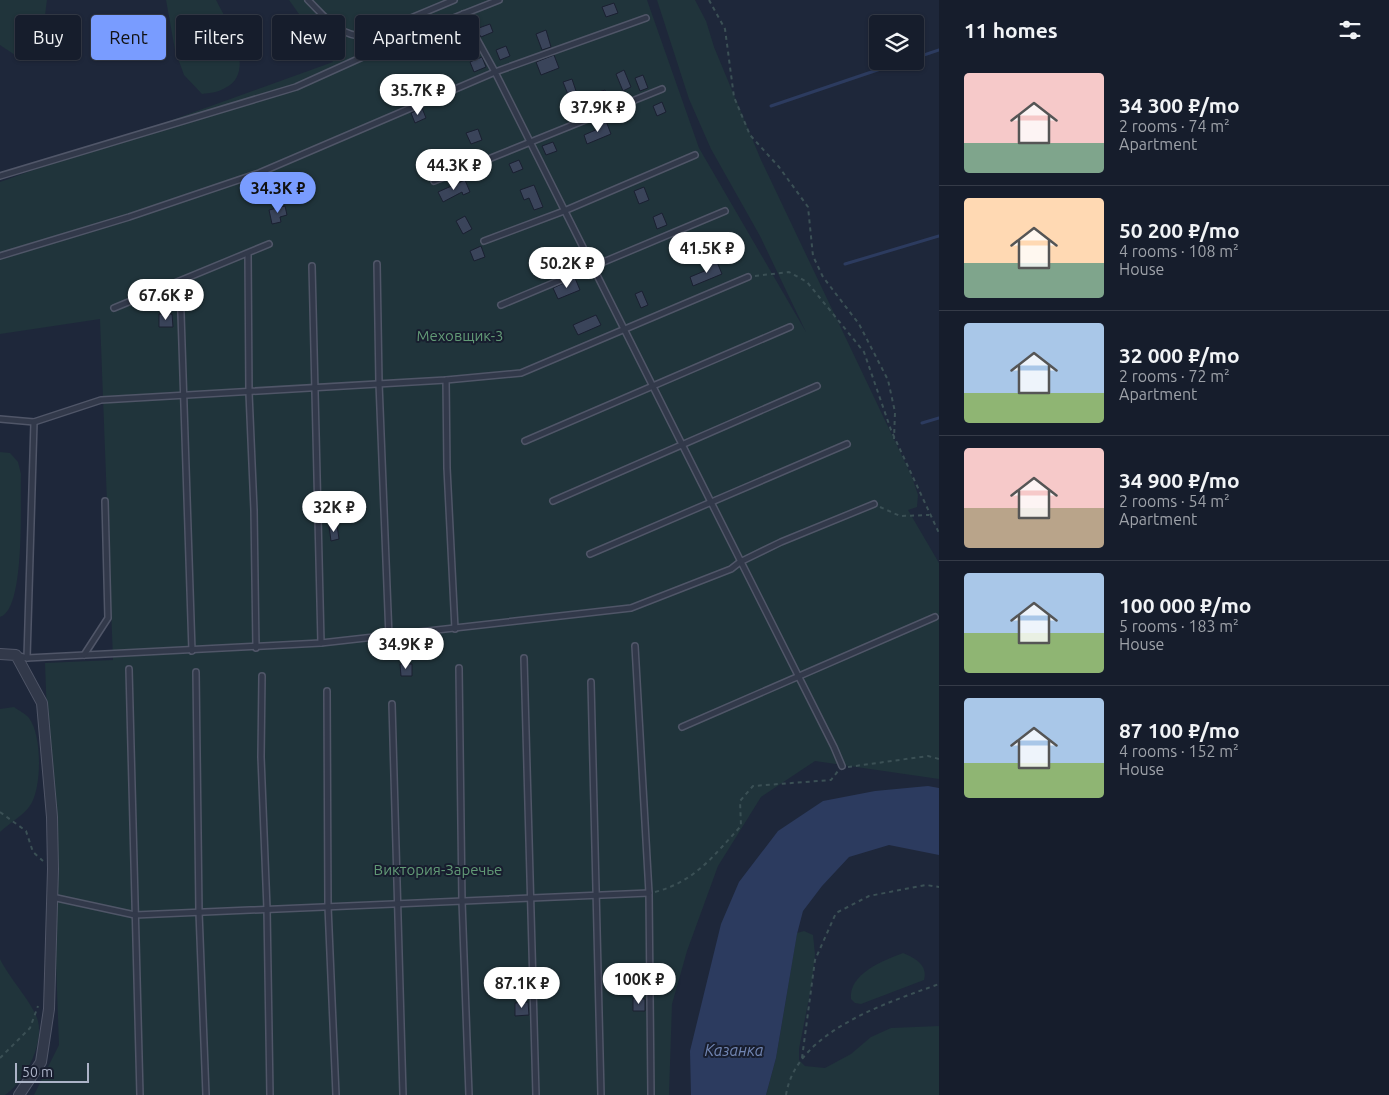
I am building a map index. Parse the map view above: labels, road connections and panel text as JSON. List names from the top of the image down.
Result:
{
  "water": ["Казанка"],
  "parks": ["Меховщик-3", "Виктория-Заречье"],
  "scale_bar": "50 m",
  "page": {
    "heading": "11 homes",
    "chip": [
      "Buy",
      "Rent",
      "Filters",
      "New",
      "Apartment"
    ],
    "list": [
      {
        "name": "34 300 ₽/mo",
        "note": "2 rooms · 74 m² · Apartment"
      },
      {
        "name": "50 200 ₽/mo",
        "note": "4 rooms · 108 m² · House"
      },
      {
        "name": "32 000 ₽/mo",
        "note": "2 rooms · 72 m² · Apartment"
      },
      {
        "name": "34 900 ₽/mo",
        "note": "2 rooms · 54 m² · Apartment"
      },
      {
        "name": "100 000 ₽/mo",
        "note": "5 rooms · 183 m² · House"
      },
      {
        "name": "87 100 ₽/mo",
        "note": "4 rooms · 152 m² · House"
      }
    ],
    "price": [
      "35.7K ₽",
      "37.9K ₽",
      "44.3K ₽",
      "34.3K ₽",
      "41.5K ₽",
      "50.2K ₽",
      "67.6K ₽",
      "32K ₽",
      "34.9K ₽",
      "100K ₽",
      "87.1K ₽"
    ],
    "scale": "50 m"
  }
}
